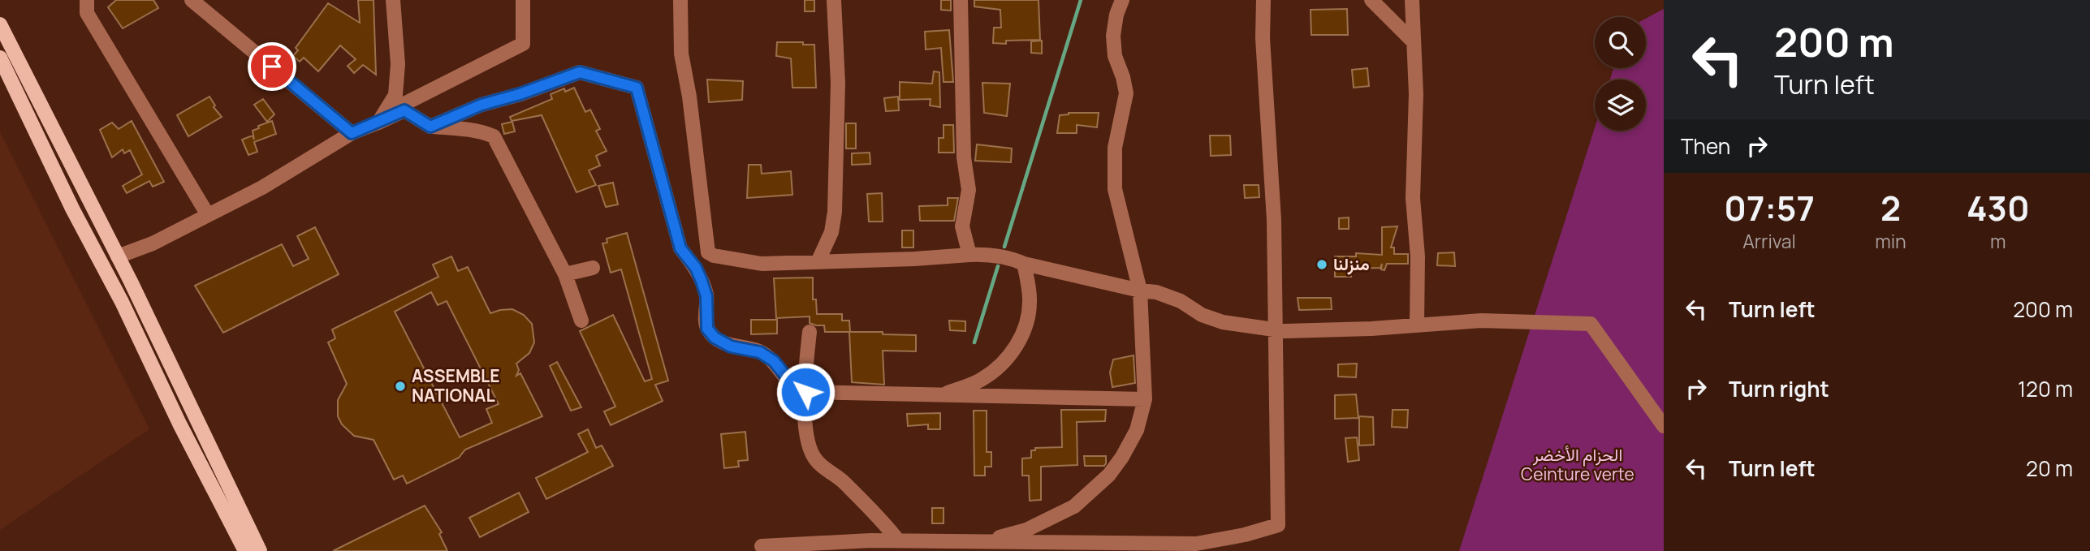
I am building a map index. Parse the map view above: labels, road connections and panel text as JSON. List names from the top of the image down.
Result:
{
  "parks": ["الحزام الأخضر Ceinture verte"],
  "places": ["منزلنا", "ASSEMBLE NATIONAL"],
  "page": {
    "turn": ["200 m", "Turn left"],
    "then": "Then",
    "eta": [
      "07:57",
      "Arrival",
      "2",
      "min",
      "430",
      "m"
    ],
    "list": [
      {
        "name": "Turn left",
        "value": "200 m"
      },
      {
        "name": "Turn right",
        "value": "120 m"
      },
      {
        "name": "Turn left",
        "value": "20 m"
      }
    ]
  }
}
